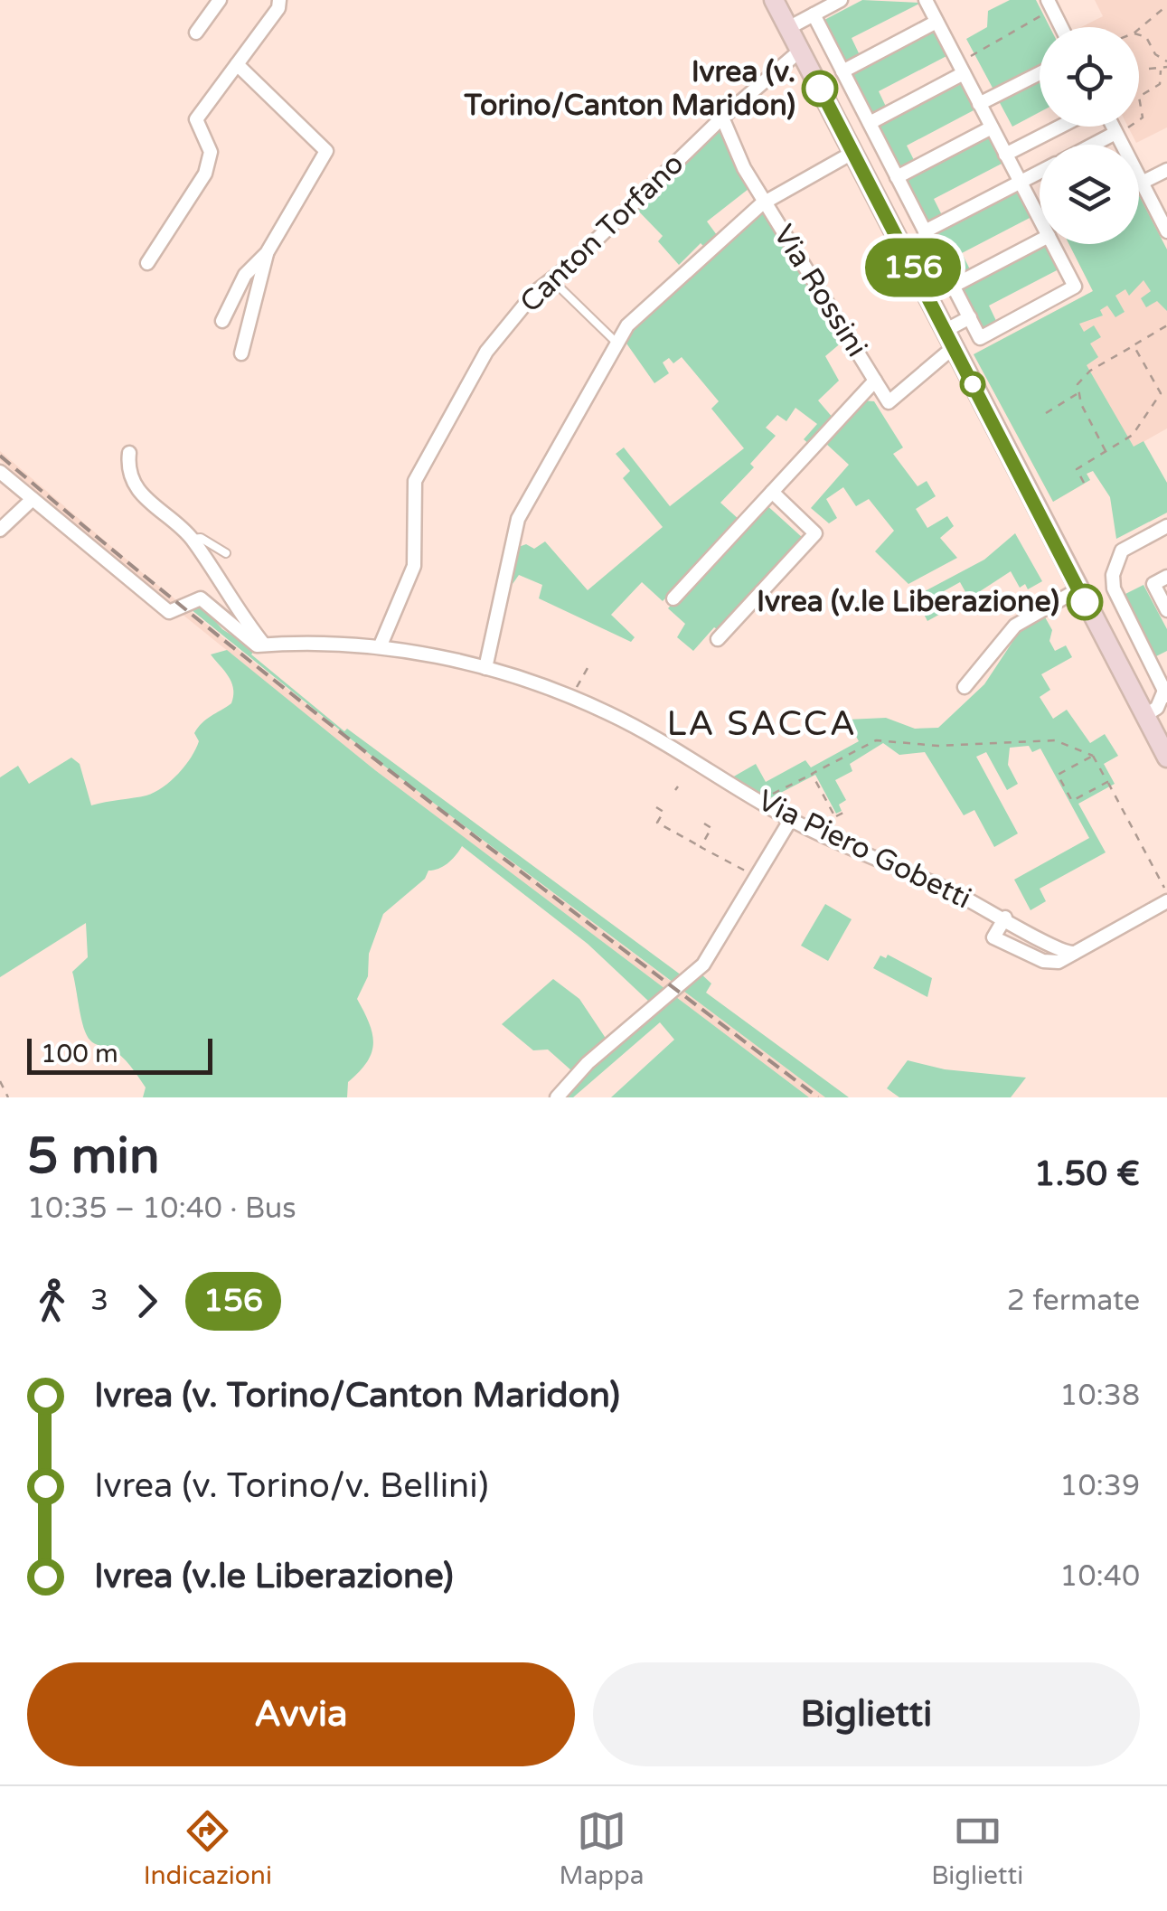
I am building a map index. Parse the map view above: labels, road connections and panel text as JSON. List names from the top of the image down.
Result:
{
  "streets": {
    "street": ["Canton Torfano", "Via Rossini", "Via Piero Gobetti"]
  },
  "crossings": [
    ["Canton Torfano", "Via Rossini"],
    ["Canton Torfano", "Via Piero Gobetti"]
  ],
  "districts": ["LA SACCA"],
  "places": ["Ivrea (v. Torino/Canton Maridon)", "Ivrea (v.le Liberazione)"],
  "lines": ["bus line 156"],
  "scale_bar": "100 m",
  "page": {
    "on_map": "156",
    "scale": "100 m",
    "heading": ["5 min", "10:35 – 10:40 · Bus", "1.50 €"],
    "legs": ["3", "156", "2 fermate"],
    "list": [
      {
        "name": "Ivrea (v. Torino/Canton Maridon)",
        "value": "10:38"
      },
      {
        "name": "Ivrea (v. Torino/v. Bellini)",
        "value": "10:39"
      },
      {
        "name": "Ivrea (v.le Liberazione)",
        "value": "10:40"
      }
    ],
    "buttons": ["Avvia", "Biglietti"],
    "tabs": ["Indicazioni", "Mappa", "Biglietti"]
  }
}
